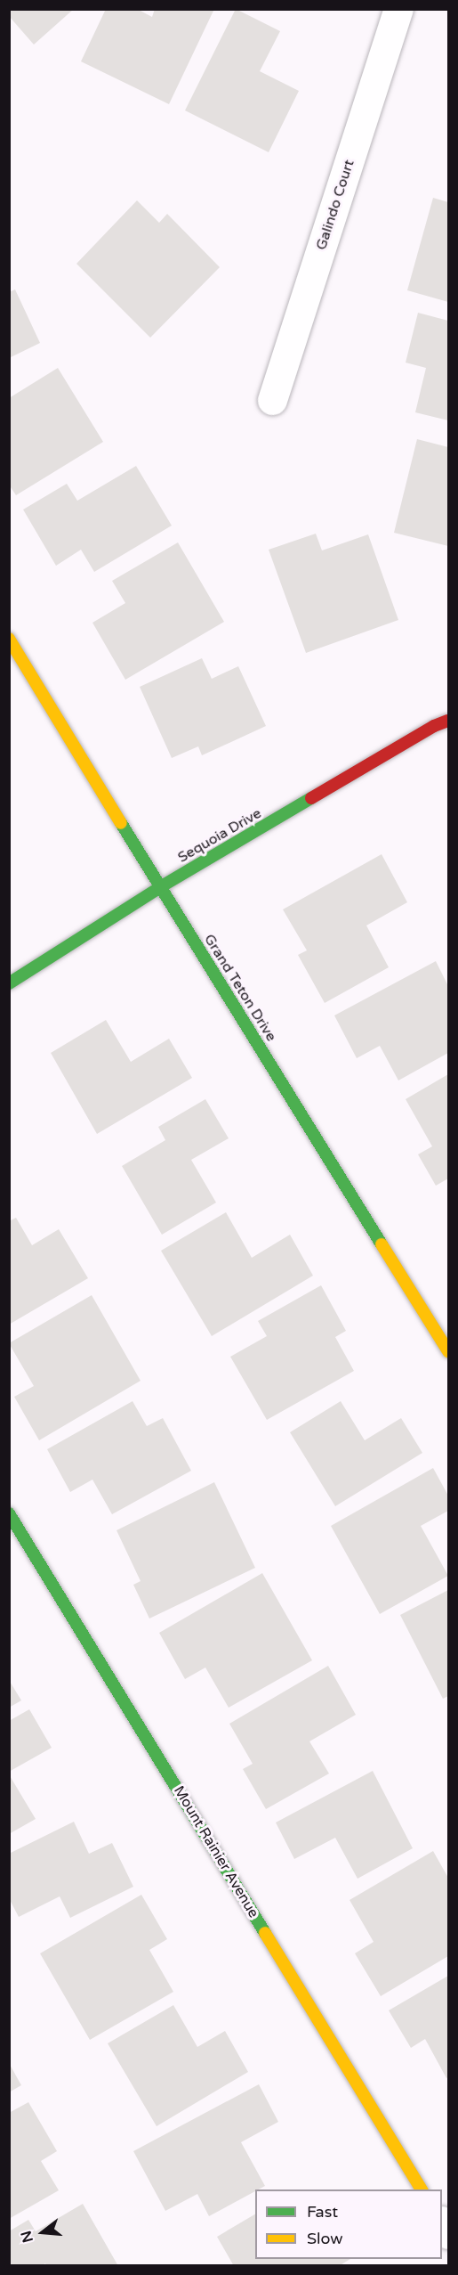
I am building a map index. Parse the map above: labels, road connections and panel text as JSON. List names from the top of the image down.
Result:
{
  "streets": {
    "street": [
      "Galindo Court",
      "Sequoia Drive",
      "Grand Teton Drive",
      "Mount Rainier Avenue"
    ]
  },
  "crossings": [
    ["Sequoia Drive", "Grand Teton Drive"]
  ],
  "legend": ["Fast", "Slow"],
  "north": "left"
}
